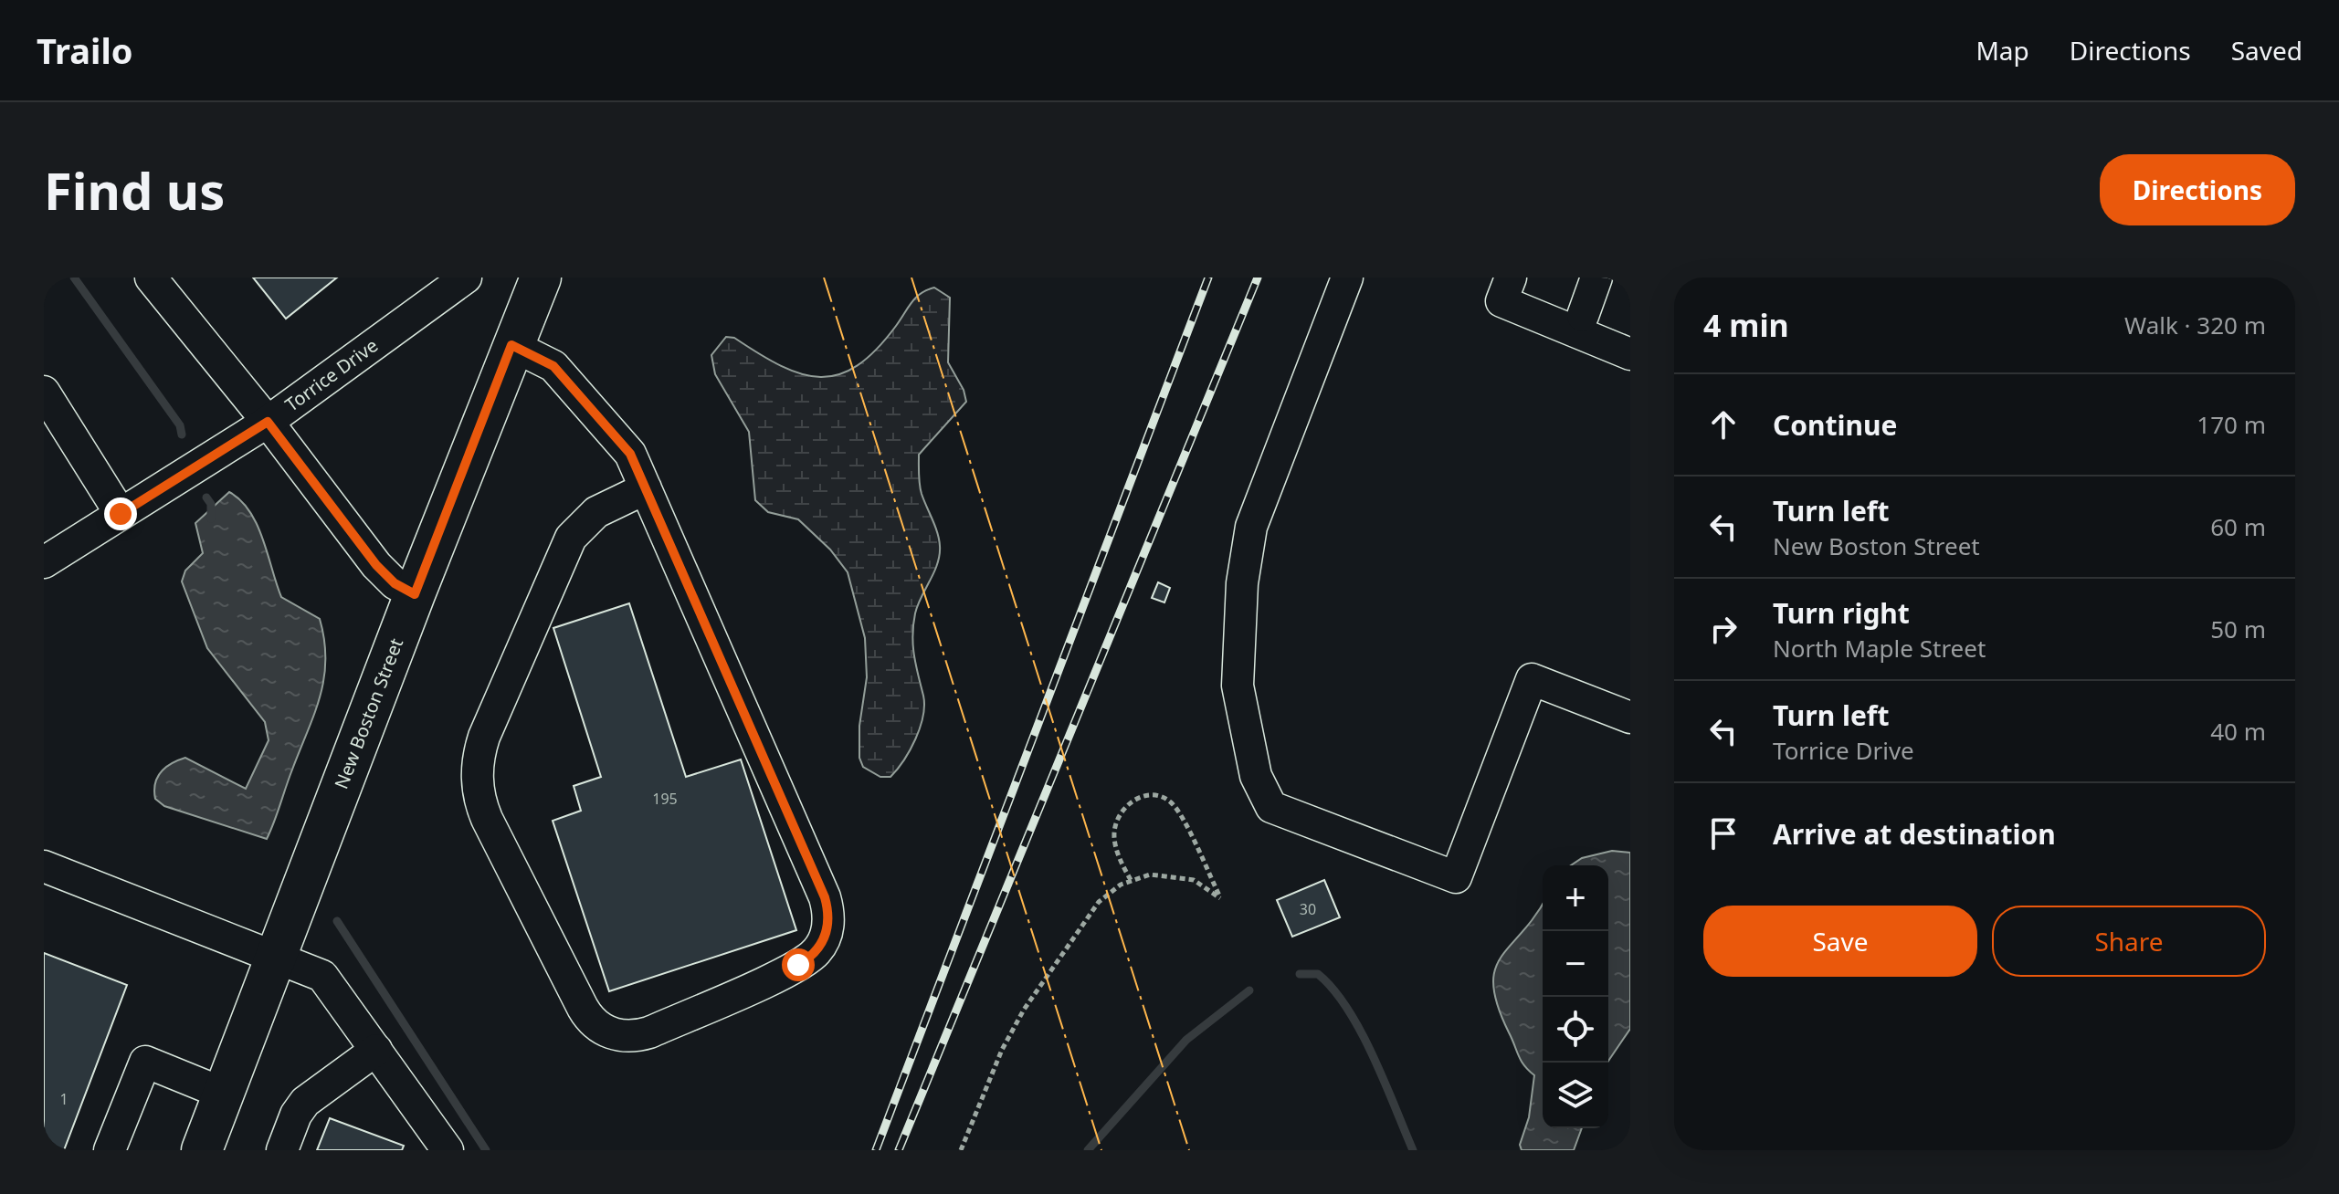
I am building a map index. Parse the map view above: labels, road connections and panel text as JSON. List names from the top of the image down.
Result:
{
  "streets": {
    "main road": ["New Boston Street"],
    "street": ["Torrice Drive"]
  },
  "house_numbers": ["195", "30", "1"],
  "page": {
    "header": "Trailo",
    "nav": ["Map", "Directions", "Saved"],
    "buttons": [
      "Directions",
      ["Save", "Share"]
    ],
    "title": "Find us",
    "heading": ["4 min", "Walk · 320 m"],
    "list": [
      ["Continue", "170 m"],
      ["Turn left", "New Boston Street", "60 m"],
      ["Turn right", "North Maple Street", "50 m"],
      ["Turn left", "Torrice Drive", "40 m"],
      "Arrive at destination"
    ],
    "map_buttons": ["+", "−"]
  }
}
